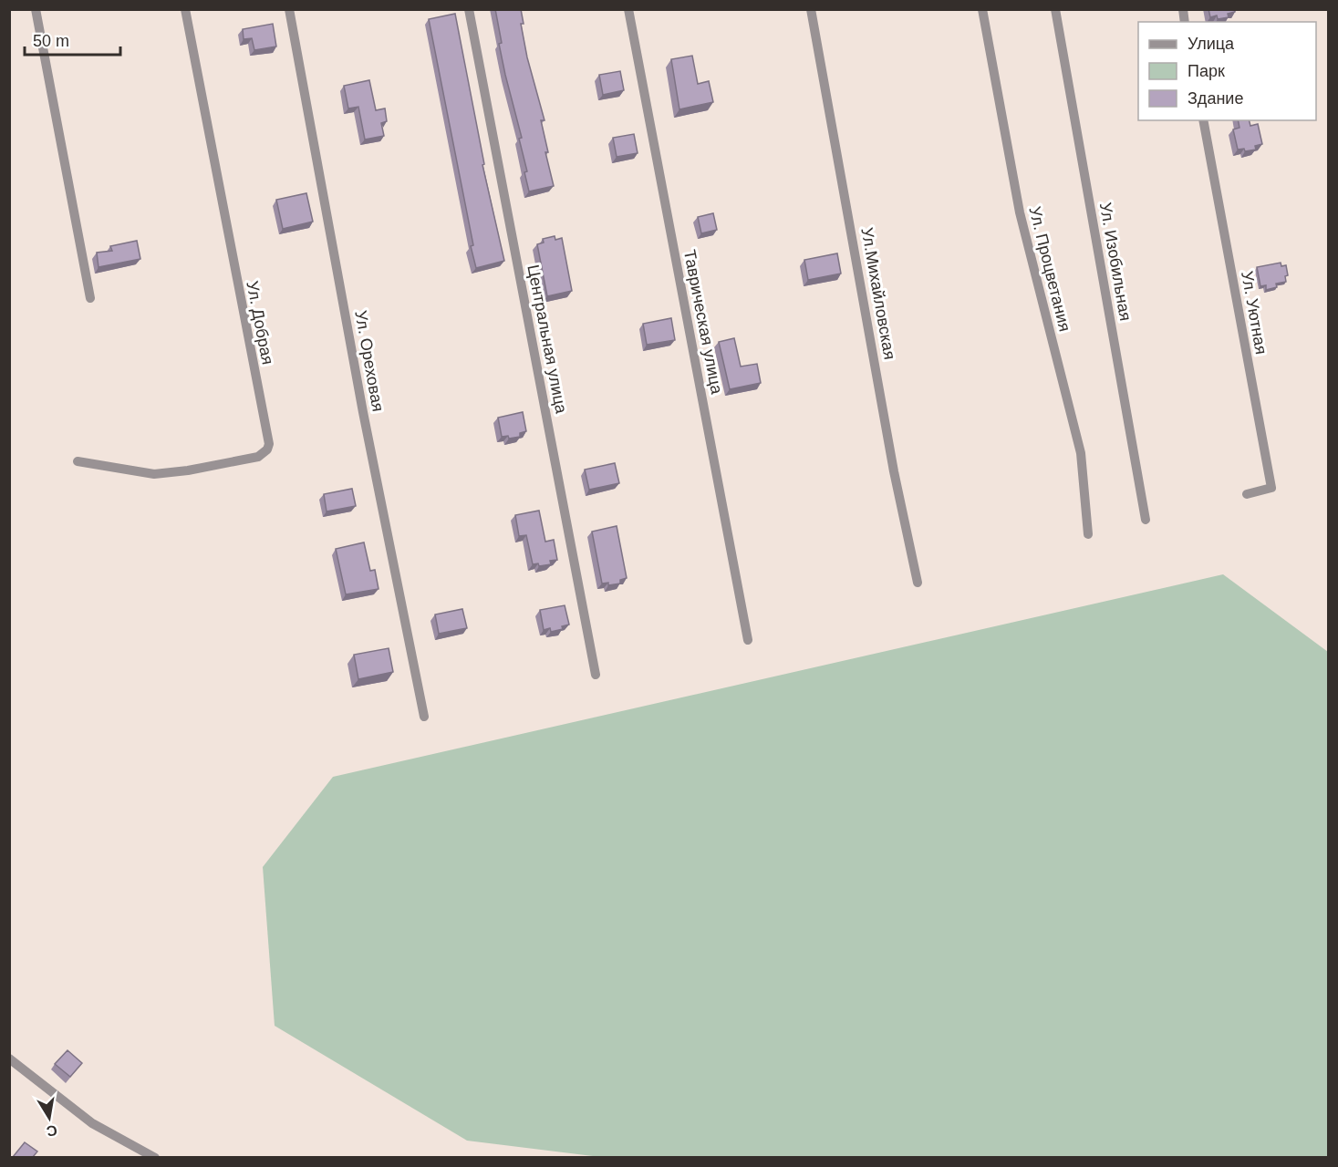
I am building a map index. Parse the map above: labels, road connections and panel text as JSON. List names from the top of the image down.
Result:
{
  "streets": {
    "street": [
      "Ул. Изобильная",
      "Ул. Процветания",
      "Ул.Михайловская",
      "Ул. Уютная",
      "Таврическая улица",
      "Ул. Добрая",
      "Центральная улица",
      "Ул. Ореховая"
    ]
  },
  "legend": ["Улица", "Парк", "Здание"],
  "scale_bar": "50 m",
  "north": "bottom"
}
